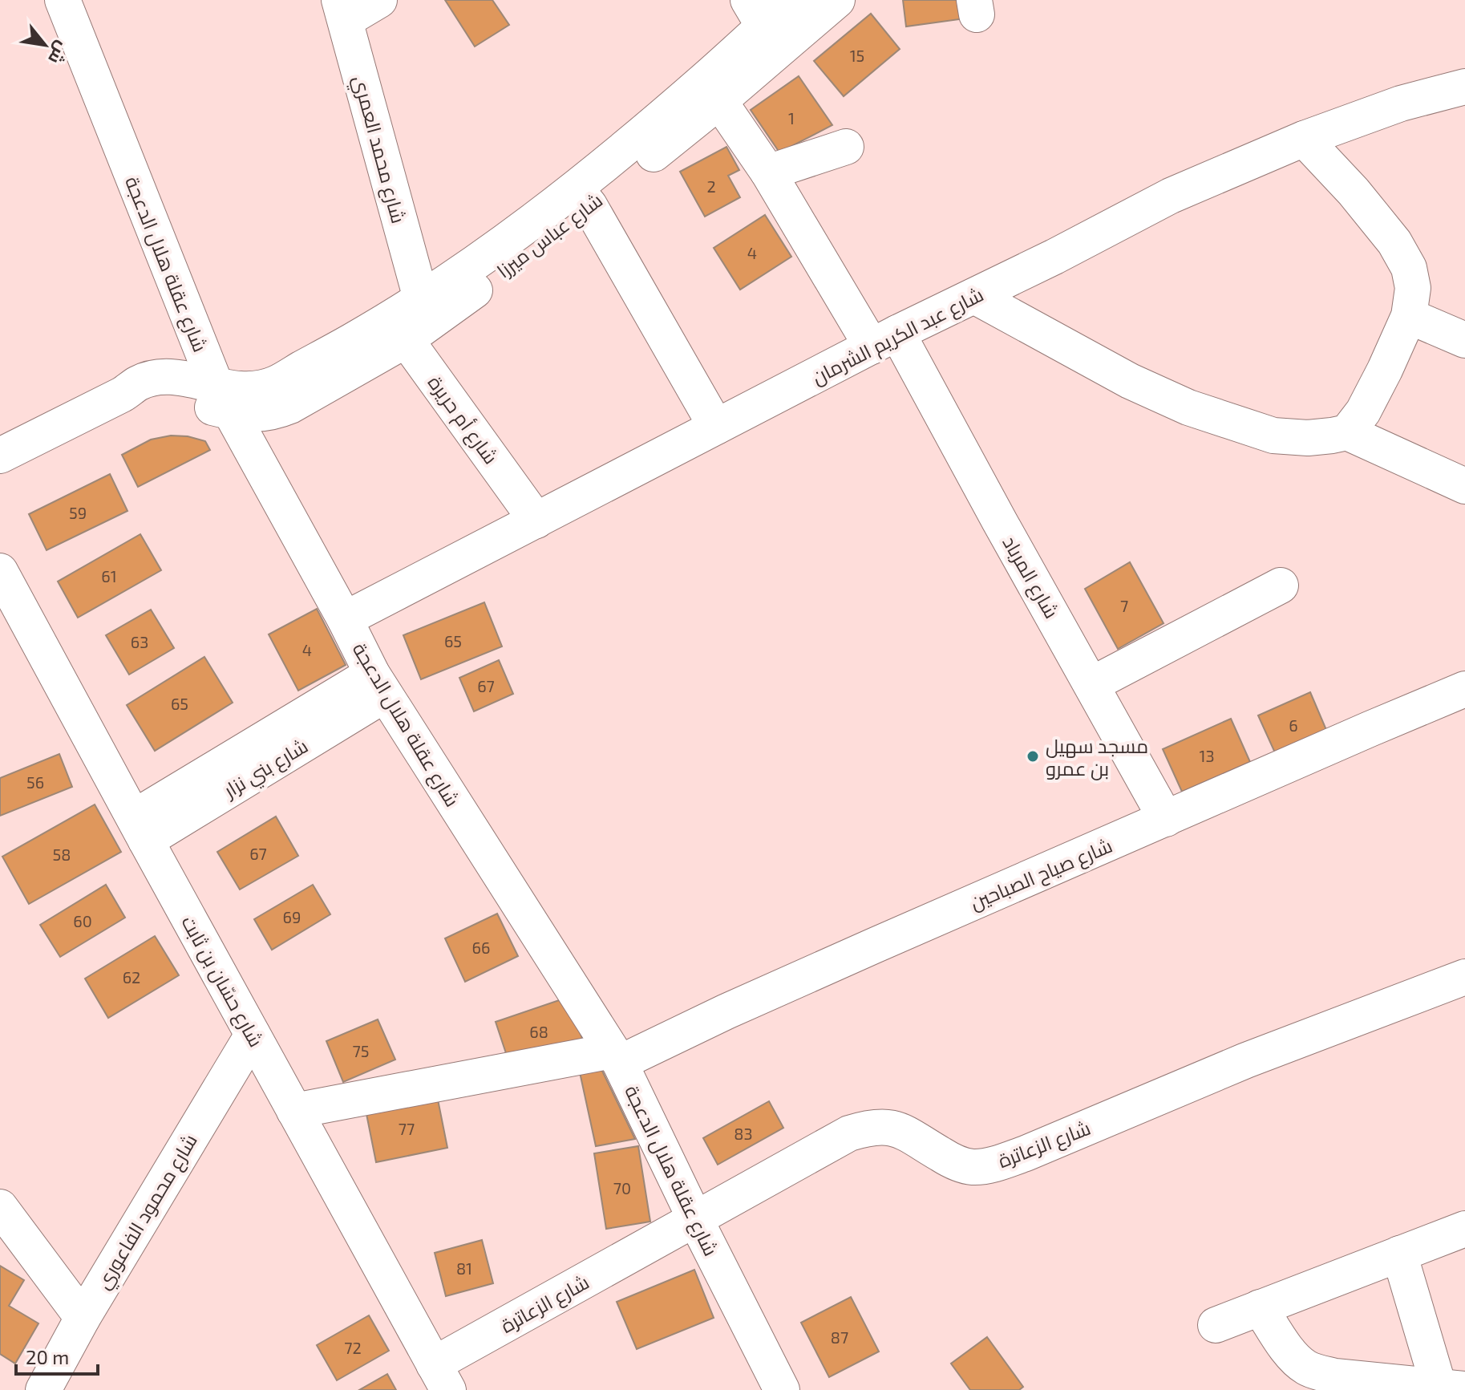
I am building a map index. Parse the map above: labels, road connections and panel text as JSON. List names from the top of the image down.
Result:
{
  "streets": {
    "street": [
      "شارع محمد العمري",
      "شارع عباس ميرزا",
      "شارع عقلة هلال الدعجة",
      "شارع عبد الكريم الشرمان",
      "شارع أم حريرة",
      "شارع المرباد",
      "شارع بني نزار",
      "شارع صياح الصباحين",
      "شارع حسّان بن ثابت",
      "شارع الزعاترة",
      "شارع محمود الفاعوري"
    ]
  },
  "crossings": [
    ["شارع محمد العمري", "شارع عباس ميرزا"],
    ["شارع عباس ميرزا", "شارع عقلة هلال الدعجة"],
    ["شارع عباس ميرزا", "شارع أم حريرة"],
    ["شارع عباس ميرزا", "شارع المرباد"],
    ["شارع عقلة هلال الدعجة", "شارع عبد الكريم الشرمان"],
    ["شارع عقلة هلال الدعجة", "شارع بني نزار"],
    ["شارع عقلة هلال الدعجة", "شارع صياح الصباحين"],
    ["شارع عقلة هلال الدعجة", "شارع الزعاترة"],
    ["شارع عبد الكريم الشرمان", "شارع أم حريرة"],
    ["شارع عبد الكريم الشرمان", "شارع المرباد"],
    ["شارع المرباد", "شارع صياح الصباحين"],
    ["شارع بني نزار", "شارع حسّان بن ثابت"],
    ["شارع صياح الصباحين", "شارع حسّان بن ثابت"],
    ["شارع حسّان بن ثابت", "شارع الزعاترة"],
    ["شارع حسّان بن ثابت", "شارع محمود الفاعوري"]
  ],
  "places": ["مسجد سهيل بن عمرو"],
  "house_numbers": [
    "15",
    "1",
    "2",
    "4",
    "59",
    "61",
    "7",
    "65",
    "63",
    "4",
    "67",
    "65",
    "6",
    "13",
    "56",
    "67",
    "58",
    "69",
    "60",
    "66",
    "62",
    "68",
    "75",
    "77",
    "83",
    "70",
    "81",
    "87",
    "72"
  ],
  "scale_bar": "20 m",
  "north": "bottom right"
}
